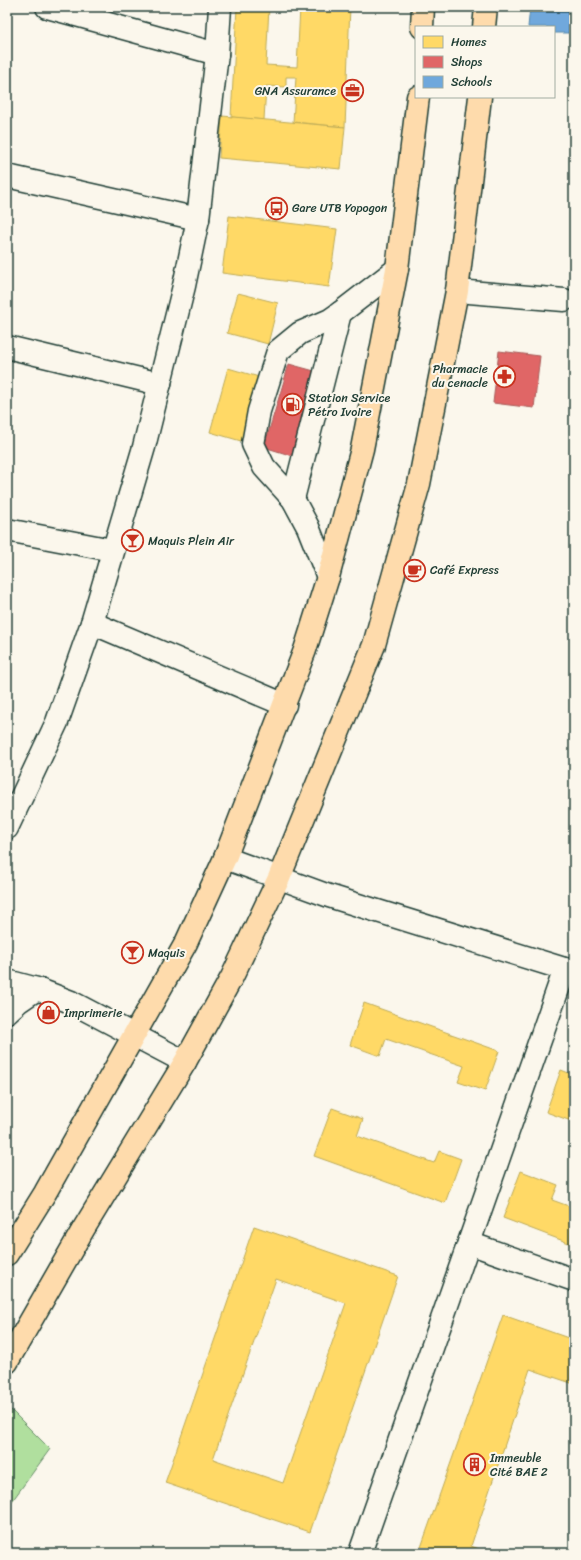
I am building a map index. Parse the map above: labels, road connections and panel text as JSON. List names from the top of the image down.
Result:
{
  "places": {
    "office": ["GNA Assurance"],
    "bus stop": ["Gare UTB Yopogon"],
    "pharmacy": ["Pharmacie du cenacle"],
    "fuel station": ["Station Service Pétro Ivoire"],
    "bar": ["Maquis Plein Air", "Maquis"],
    "cafe": ["Café Express"],
    "shop": ["Imprimerie"],
    "building": ["Immeuble Cité BAE 2"]
  },
  "legend": ["Homes", "Shops", "Schools"]
}
